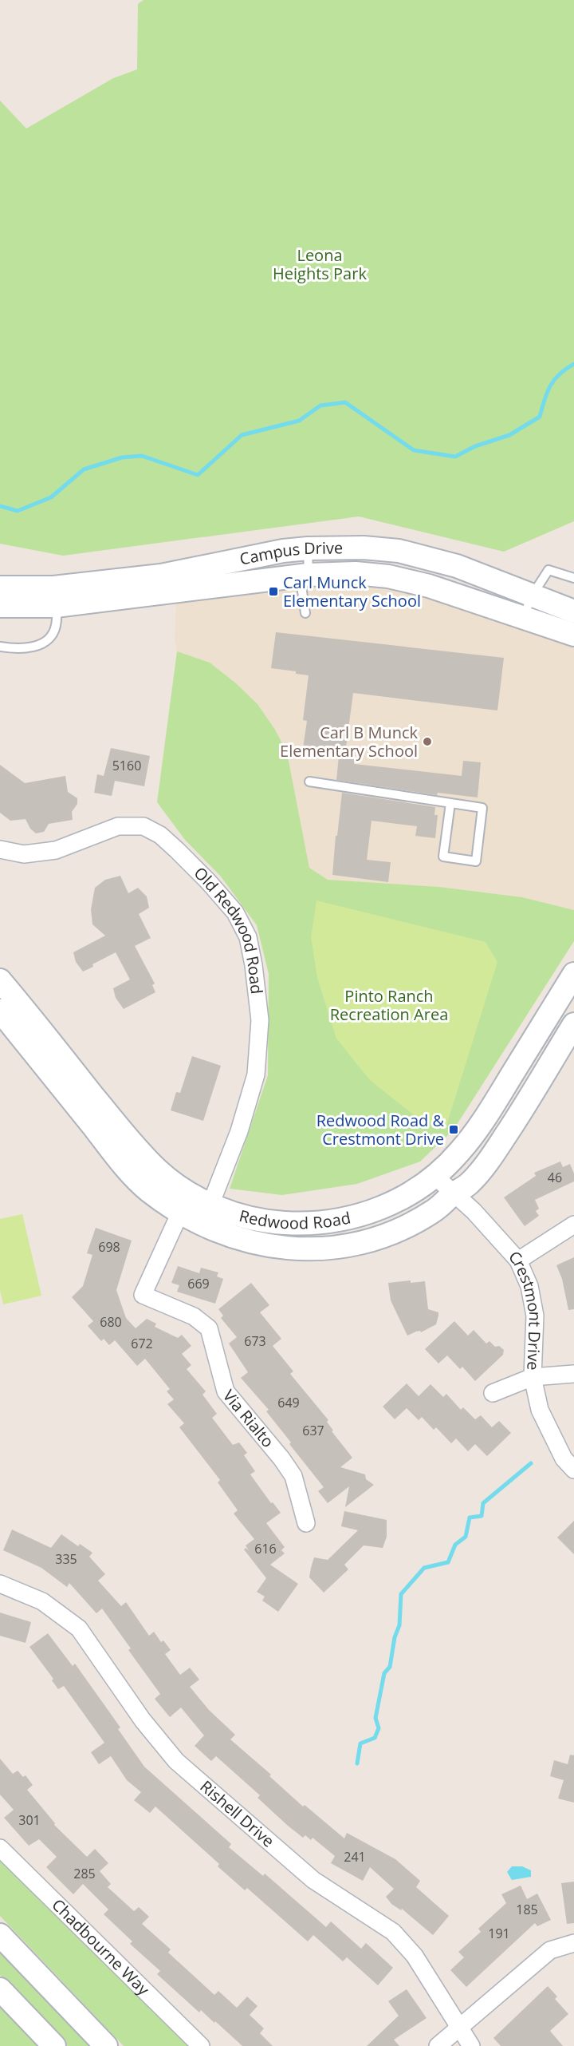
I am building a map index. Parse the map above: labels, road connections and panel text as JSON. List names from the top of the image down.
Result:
{
  "streets": {
    "main road": ["Campus Drive", "Redwood Road"],
    "street": [
      "Old Redwood Road",
      "Crestmont Drive",
      "Via Rialto",
      "Rishell Drive",
      "Chadbourne Way"
    ]
  },
  "crossings": [
    ["Old Redwood Road", "Redwood Road"],
    ["Redwood Road", "Crestmont Drive"],
    ["Redwood Road", "Via Rialto"]
  ],
  "parks": ["Leona Heights Park", "Pinto Ranch Recreation Area"],
  "places": {
    "transit": ["Carl Munck Elementary School", "Redwood Road & Crestmont Drive"],
    "other": ["Carl B Munck Elementary School"]
  },
  "house_numbers": [
    "5160",
    "46",
    "698",
    "669",
    "680",
    "673",
    "672",
    "649",
    "637",
    "616",
    "335",
    "301",
    "241",
    "285",
    "185",
    "191"
  ]
}
